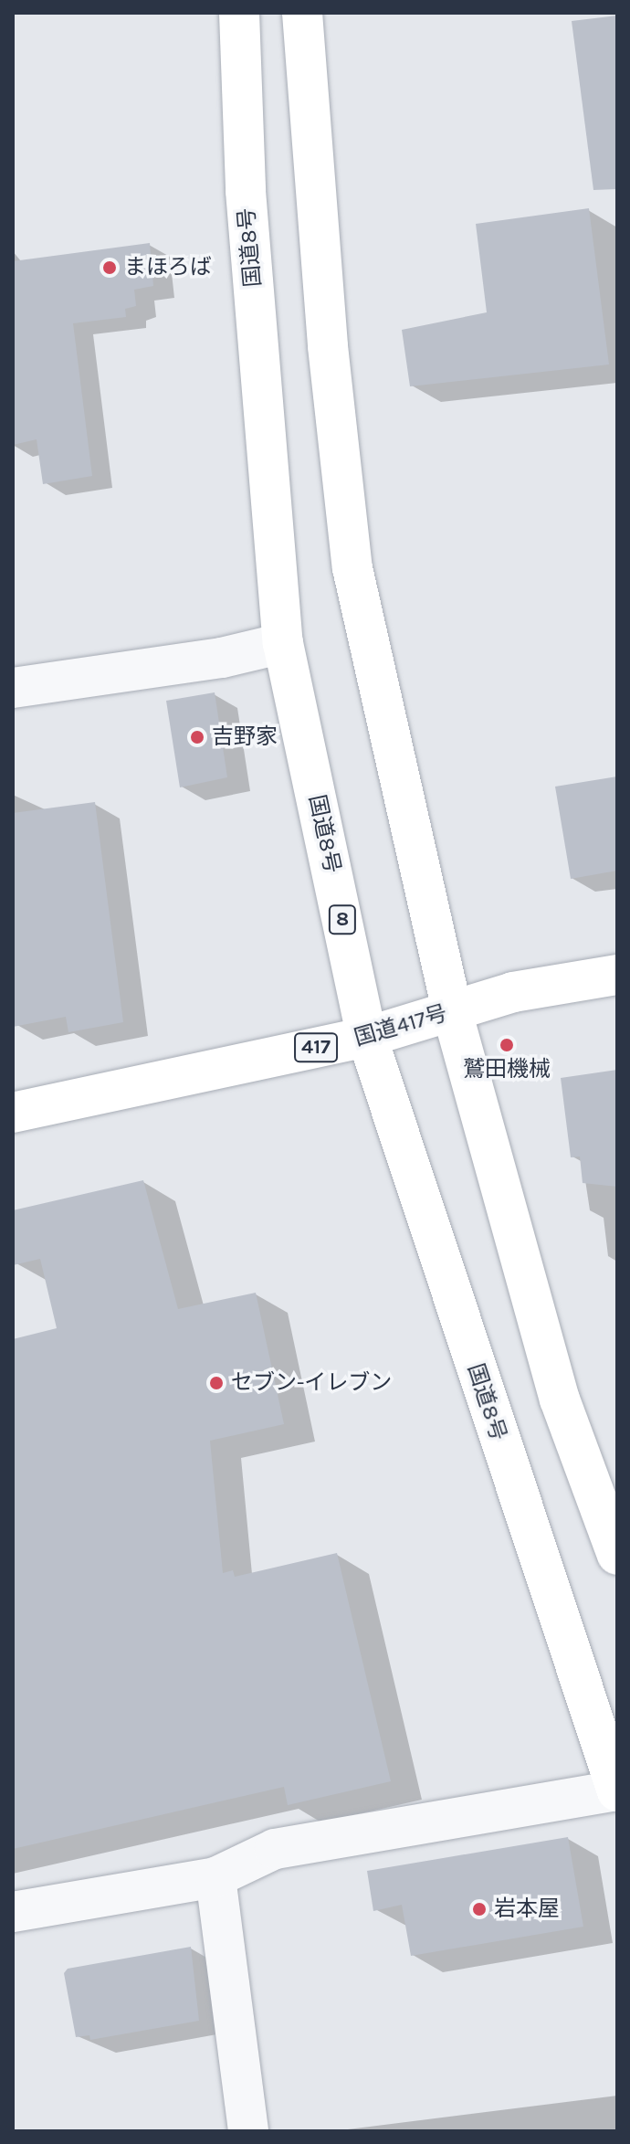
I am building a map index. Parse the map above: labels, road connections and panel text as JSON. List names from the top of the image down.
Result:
{
  "streets": {
    "highway": [
      "国道8号",
      "8",
      "国道417号",
      "417"
    ]
  },
  "crossings": [
    ["国道8号", "国道417号"]
  ],
  "places": [
    "まほろば",
    "吉野家",
    "鷲田機械",
    "セブン-イレブン",
    "岩本屋"
  ]
}
